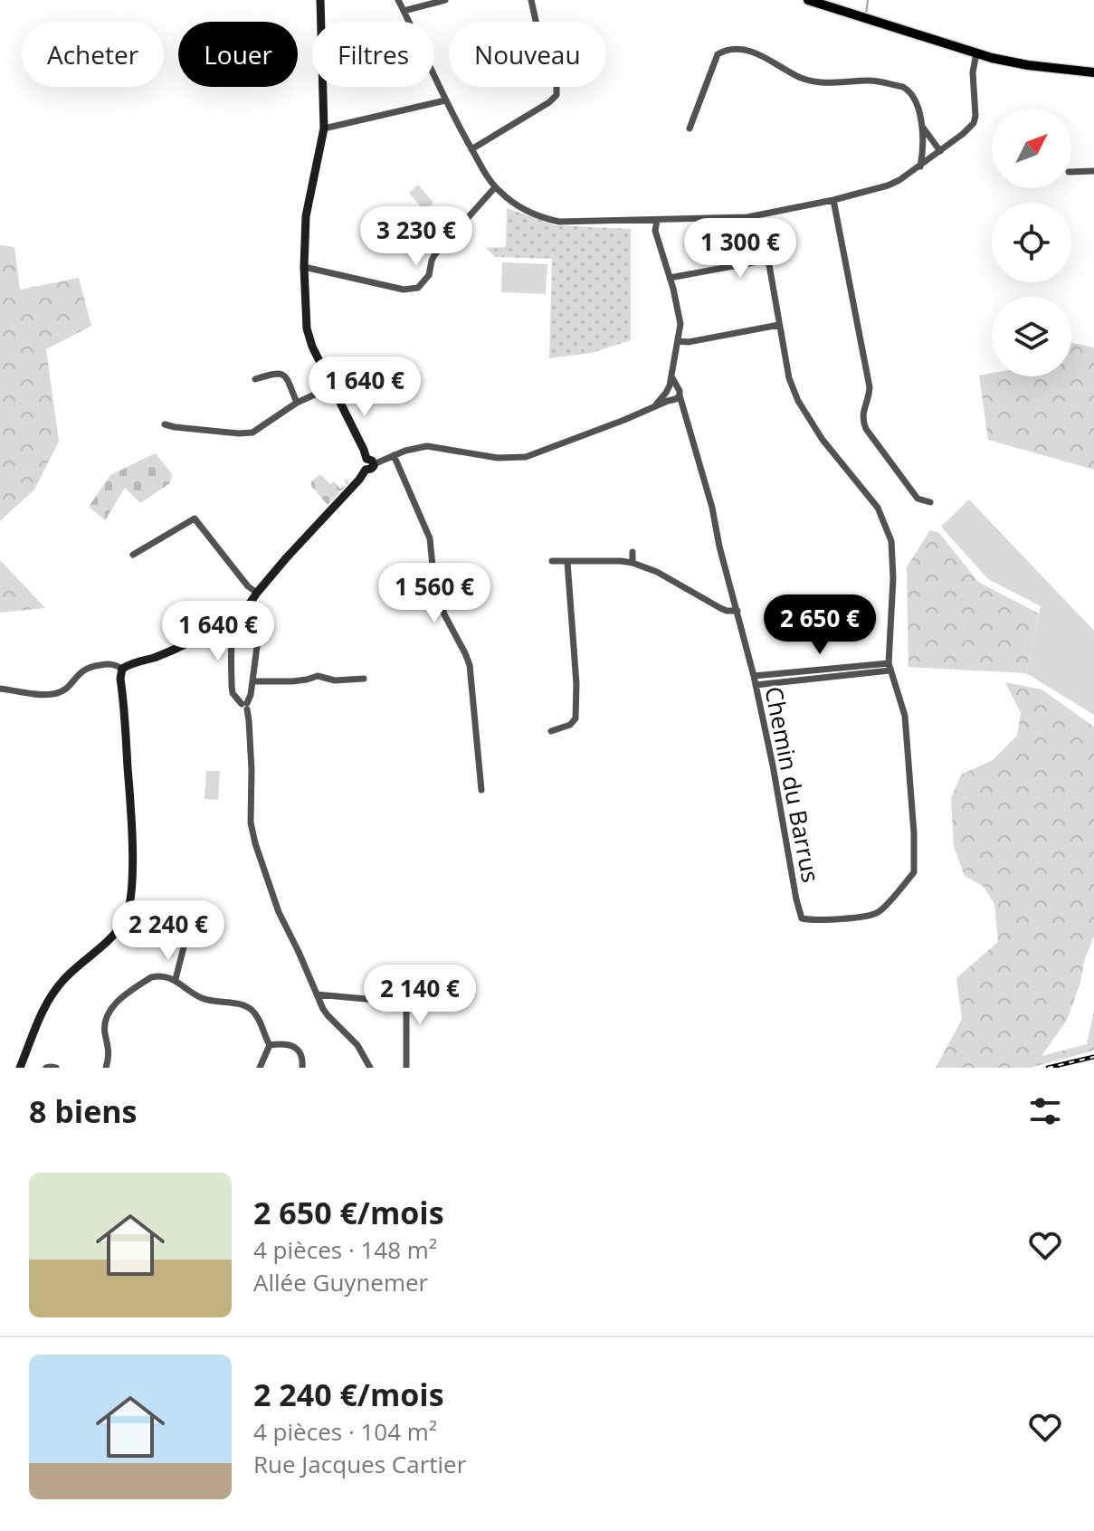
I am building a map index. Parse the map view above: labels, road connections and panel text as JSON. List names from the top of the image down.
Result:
{
  "streets": {
    "street": ["Chemin du Barrus"]
  },
  "north": "top right",
  "page": {
    "chip": [
      "Acheter",
      "Louer",
      "Filtres",
      "Nouveau"
    ],
    "price": [
      "3 230 €",
      "1 300 €",
      "1 640 €",
      "1 560 €",
      "2 650 €",
      "1 640 €",
      "2 240 €",
      "2 140 €"
    ],
    "heading": "8 biens",
    "list": [
      {
        "name": "2 650 €/mois",
        "note": "4 pièces · 148 m² · Allée Guynemer"
      },
      {
        "name": "2 240 €/mois",
        "note": "4 pièces · 104 m² · Rue Jacques Cartier"
      }
    ]
  }
}
